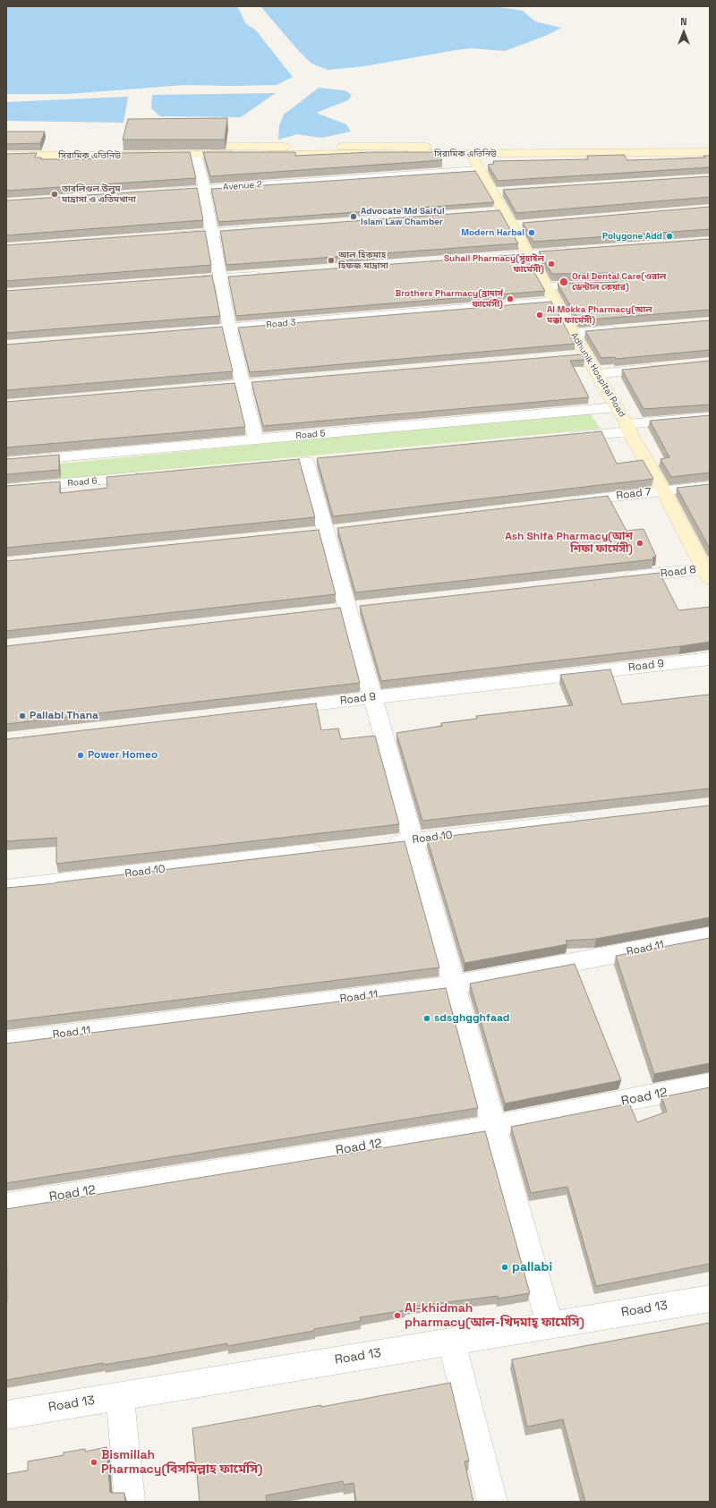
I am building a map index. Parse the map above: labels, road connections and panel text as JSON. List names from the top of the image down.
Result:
{
  "streets": {
    "main road": ["সিরামিক এভিনিউ", "Adhunik Hospital Road"],
    "street": [
      "Avenue 2",
      "Road 3",
      "Road 5",
      "Road 6",
      "Road 7",
      "Road 8",
      "Road 9",
      "Road 10",
      "Road 11",
      "Road 12",
      "Road 13"
    ]
  },
  "crossings": [
    ["সিরামিক এভিনিউ", "Adhunik Hospital Road"],
    ["Avenue 2", "Adhunik Hospital Road"],
    ["Road 3", "Adhunik Hospital Road"],
    ["Adhunik Hospital Road", "Road 5"],
    ["Adhunik Hospital Road", "Road 7"],
    ["Adhunik Hospital Road", "Road 8"]
  ],
  "places": [
    "তাবলিগুল উলুম মাদ্রাসা ও এতিমখানা",
    "Advocate Md Saiful Islam Law Chamber",
    "Modern Harbal",
    "Polygone Add",
    "আল হিকমাহ হিফজ মাদ্রাসা",
    "Suhail Pharmacy(সুহাইল ফার্মেসী)",
    "Oral Dental Care(ওরাল ডেন্টাল কেয়ার)",
    "Brothers Pharmacy(ব্রাদার্স ফার্মেসী)",
    "Al Mokka Pharmacy(আল মক্কা ফার্মেসী)",
    "Ash Shifa Pharmacy(আশ শিফা ফার্মেসী)",
    "Pallabi Thana",
    "Power Homeo",
    "sdsghgghfaad",
    "pallabi",
    "Al-khidmah pharmacy(আল-খিদমাহ্ ফার্মেসি)",
    "Bismillah Pharmacy(বিসমিল্লাহ ফার্মেসি)"
  ],
  "north": "top"
}
